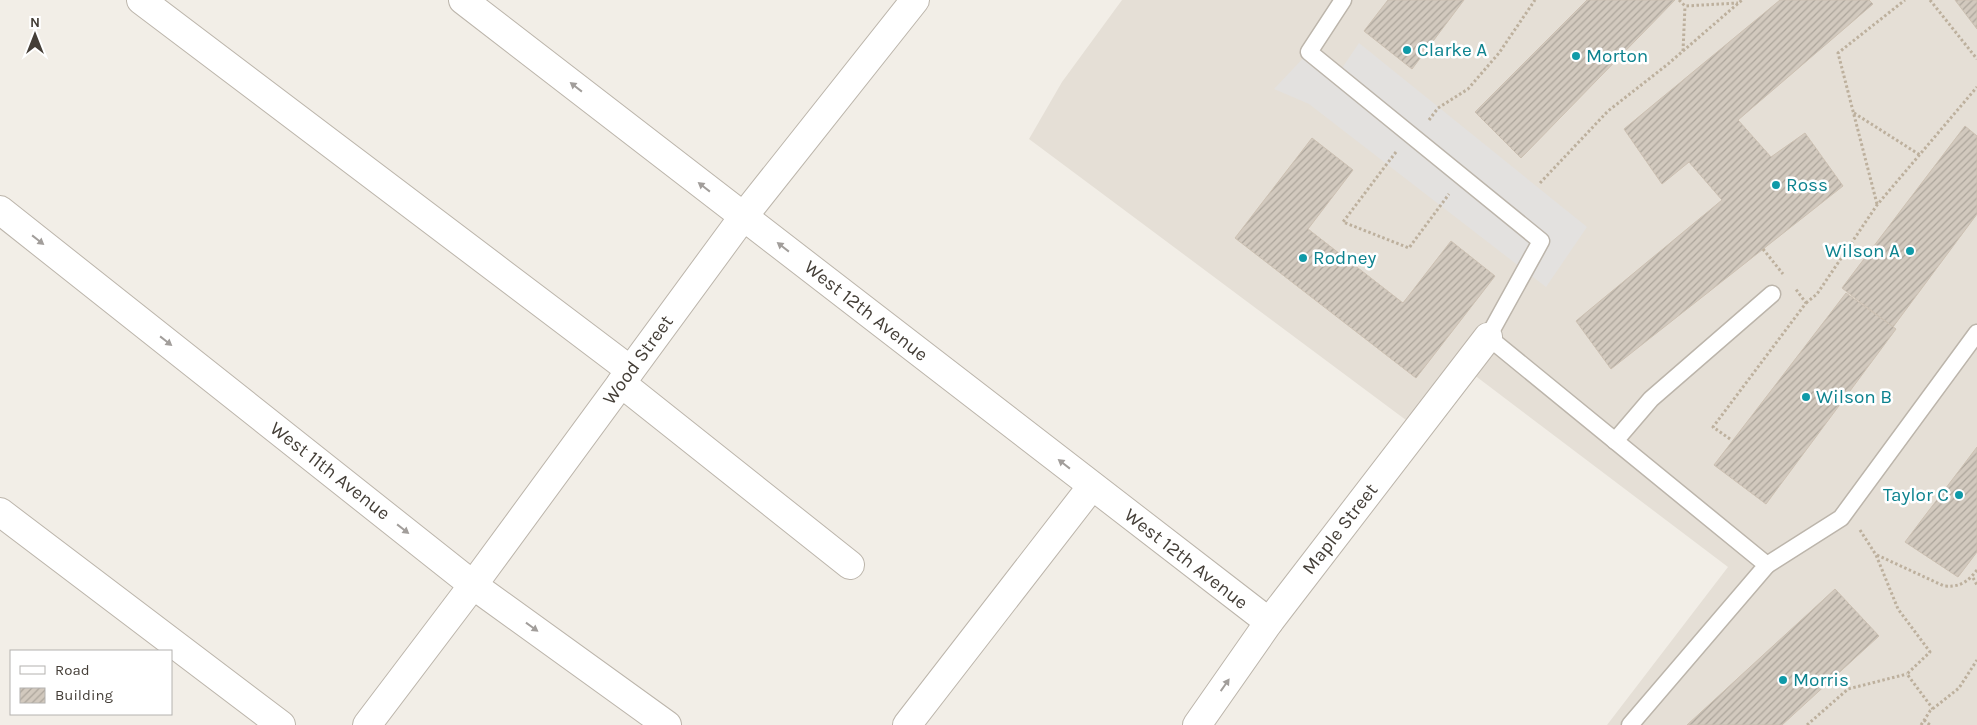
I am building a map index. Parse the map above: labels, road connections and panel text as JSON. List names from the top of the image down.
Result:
{
  "streets": {
    "street": [
      "West 12th Avenue",
      "Wood Street",
      "West 11th Avenue",
      "Maple Street"
    ]
  },
  "crossings": [
    ["West 12th Avenue", "Wood Street"],
    ["West 12th Avenue", "Maple Street"],
    ["Wood Street", "West 11th Avenue"]
  ],
  "places": [
    "Clarke A",
    "Morton",
    "Ross",
    "Wilson A",
    "Rodney",
    "Wilson B",
    "Taylor C",
    "Morris"
  ],
  "legend": ["Road", "Building"],
  "north": "top"
}
